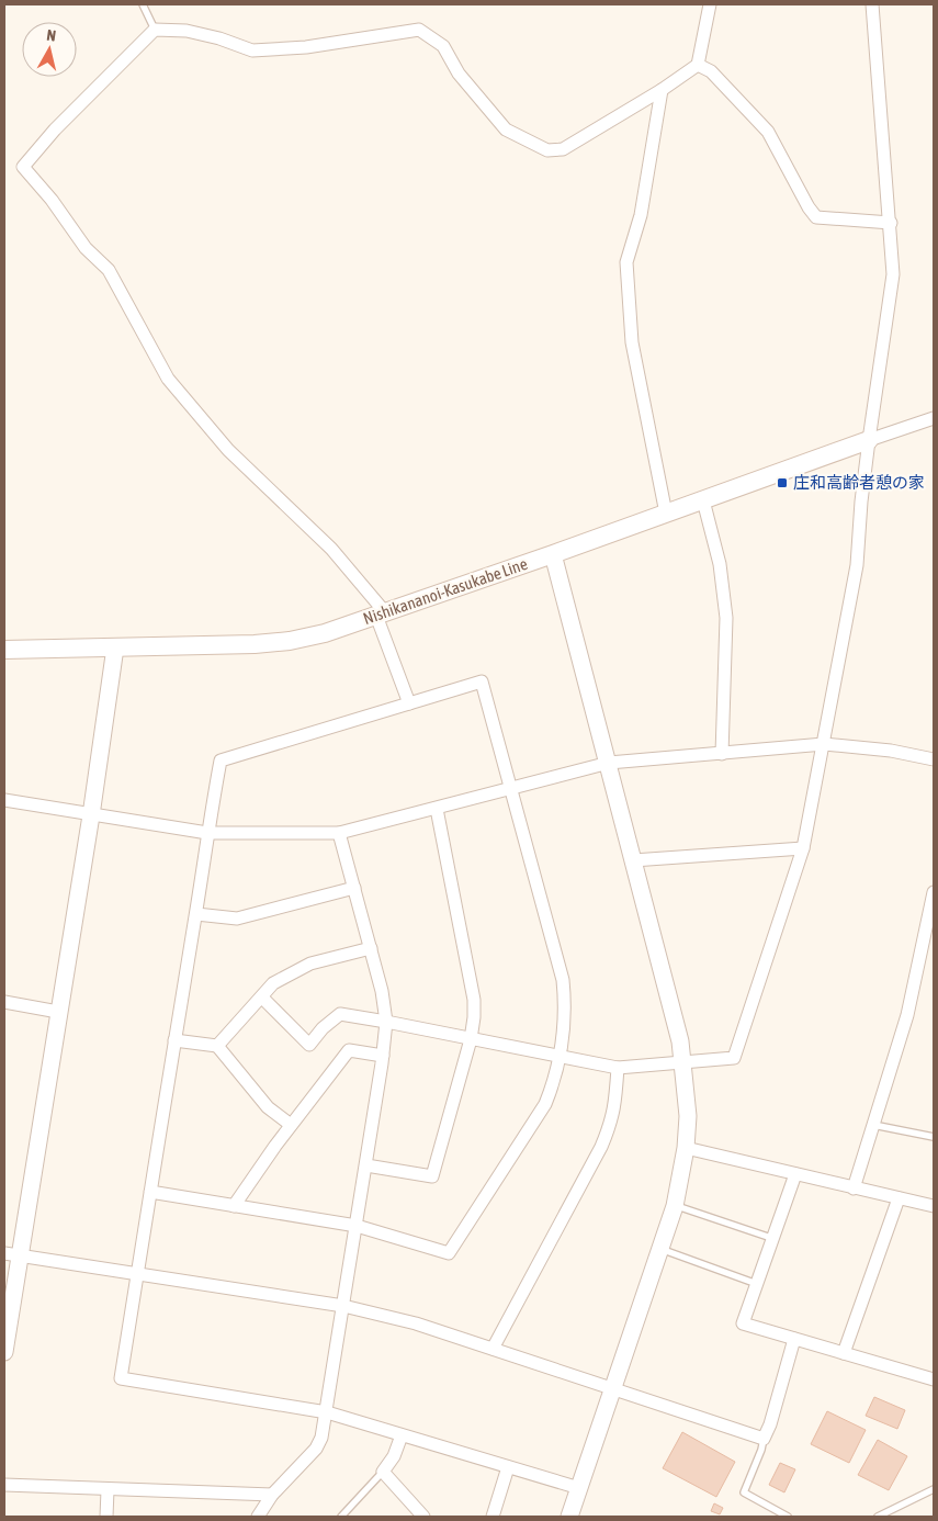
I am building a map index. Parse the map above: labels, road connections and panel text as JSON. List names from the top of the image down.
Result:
{
  "streets": {
    "main road": ["Nishikananoi-Kasukabe Line"]
  },
  "places": {
    "transit": ["庄和高齢者憩の家"]
  },
  "north": "top"
}
